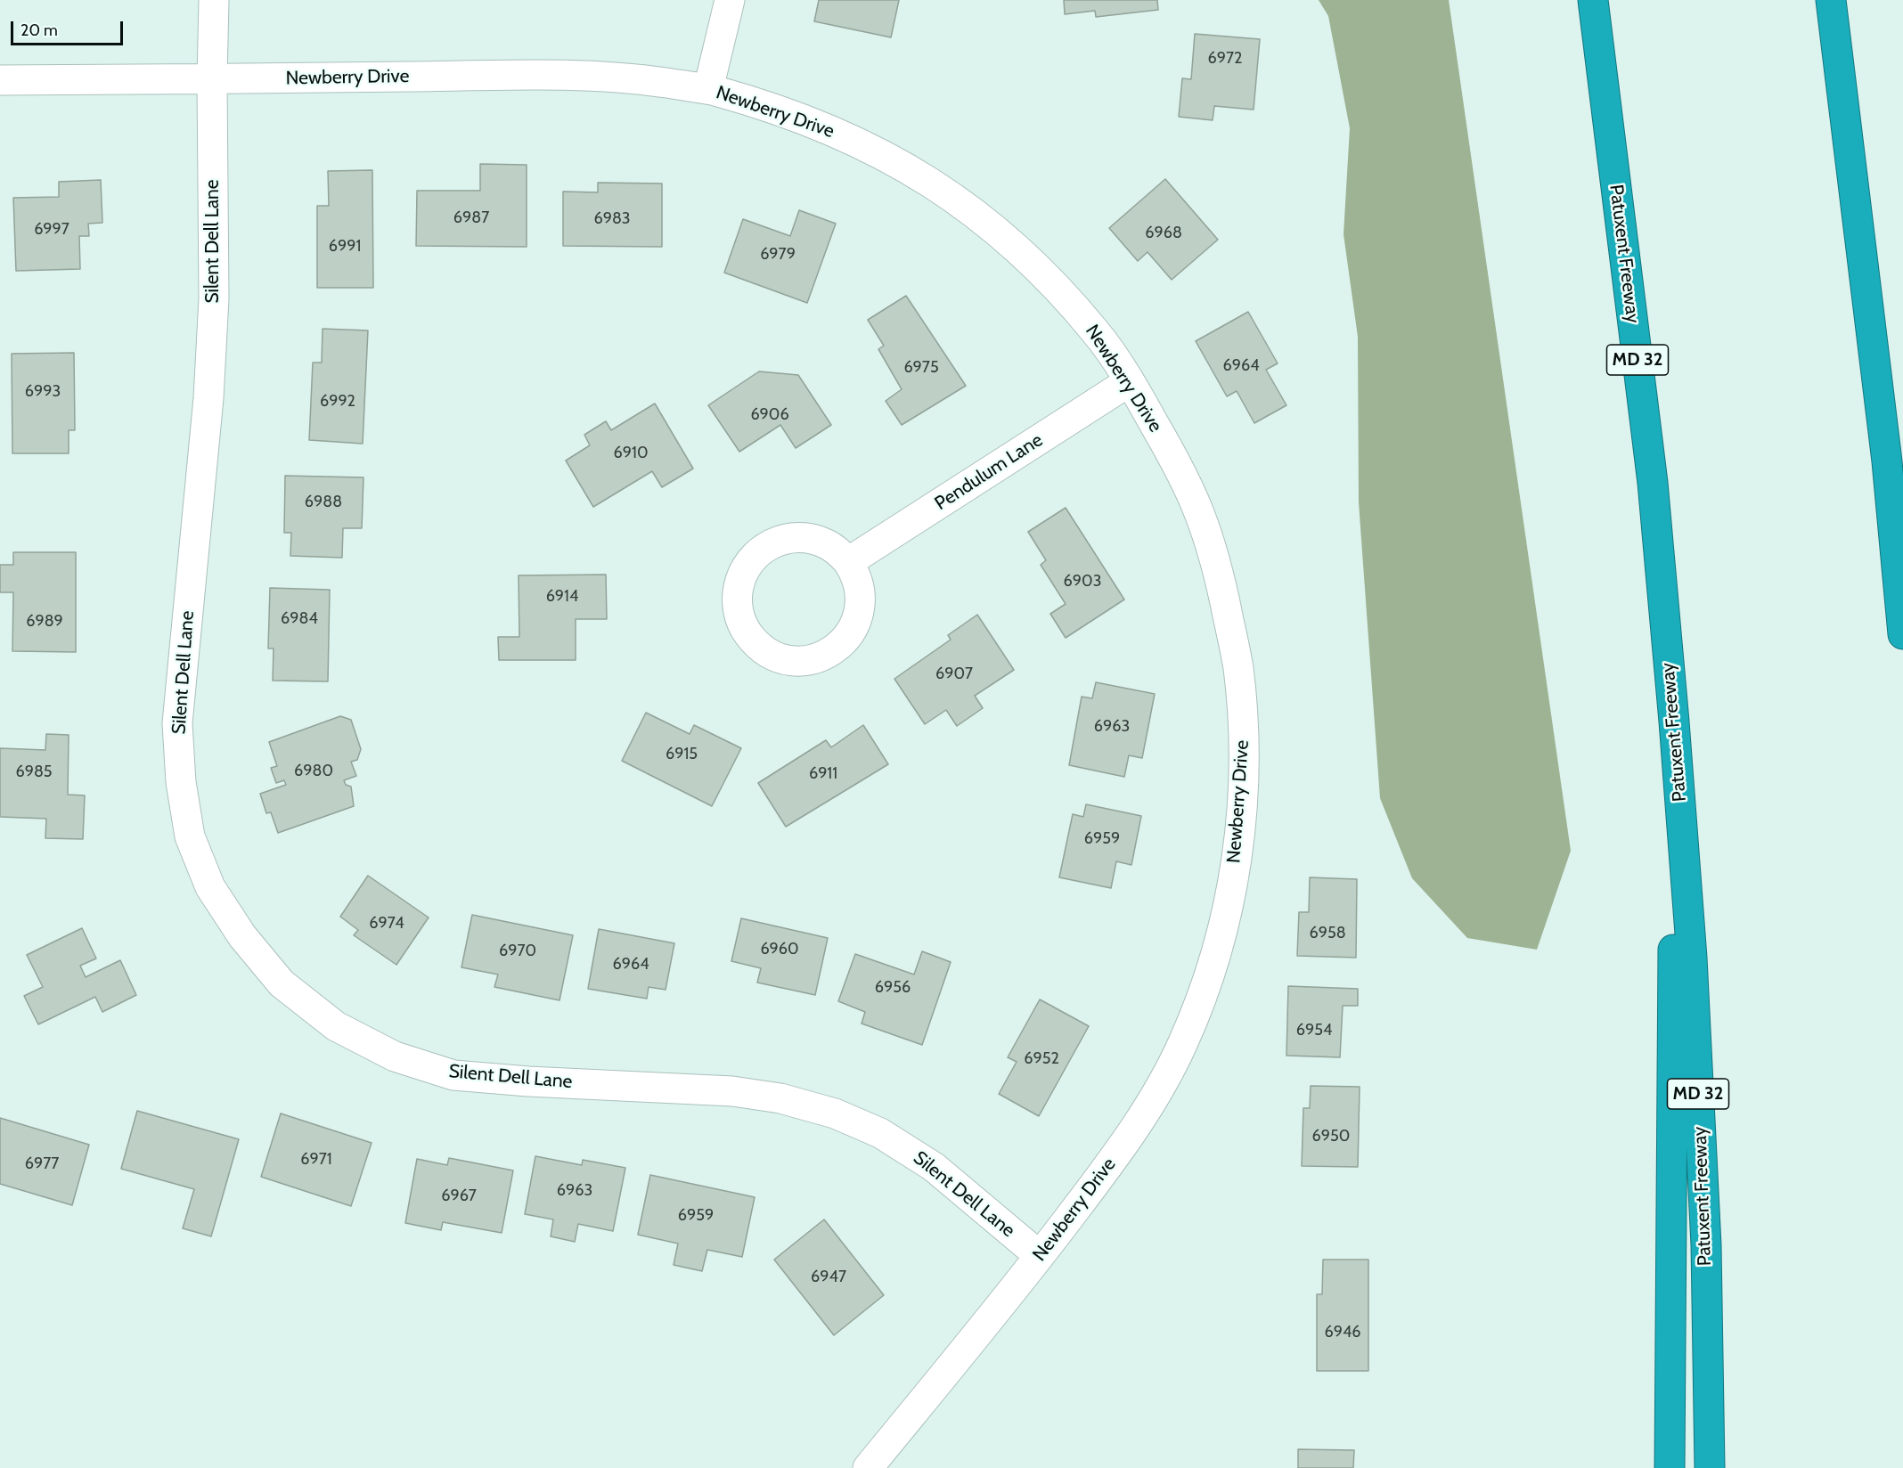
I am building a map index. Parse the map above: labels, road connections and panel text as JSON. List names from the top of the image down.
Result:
{
  "streets": {
    "highway": ["Patuxent Freeway", "MD 32"],
    "street": ["Newberry Drive", "Silent Dell Lane", "Pendulum Lane"]
  },
  "crossings": [
    ["Newberry Drive", "Silent Dell Lane"],
    ["Newberry Drive", "Pendulum Lane"]
  ],
  "house_numbers": [
    "6972",
    "6987",
    "6983",
    "6997",
    "6968",
    "6991",
    "6979",
    "6964",
    "6975",
    "6993",
    "6992",
    "6906",
    "6910",
    "6988",
    "6903",
    "6914",
    "6984",
    "6989",
    "6907",
    "6963",
    "6915",
    "6980",
    "6985",
    "6911",
    "6959",
    "6974",
    "6958",
    "6960",
    "6970",
    "6964",
    "6956",
    "6954",
    "6952",
    "6950",
    "6971",
    "6977",
    "6963",
    "6967",
    "6959",
    "6947",
    "6946"
  ],
  "scale_bar": "20 m"
}
